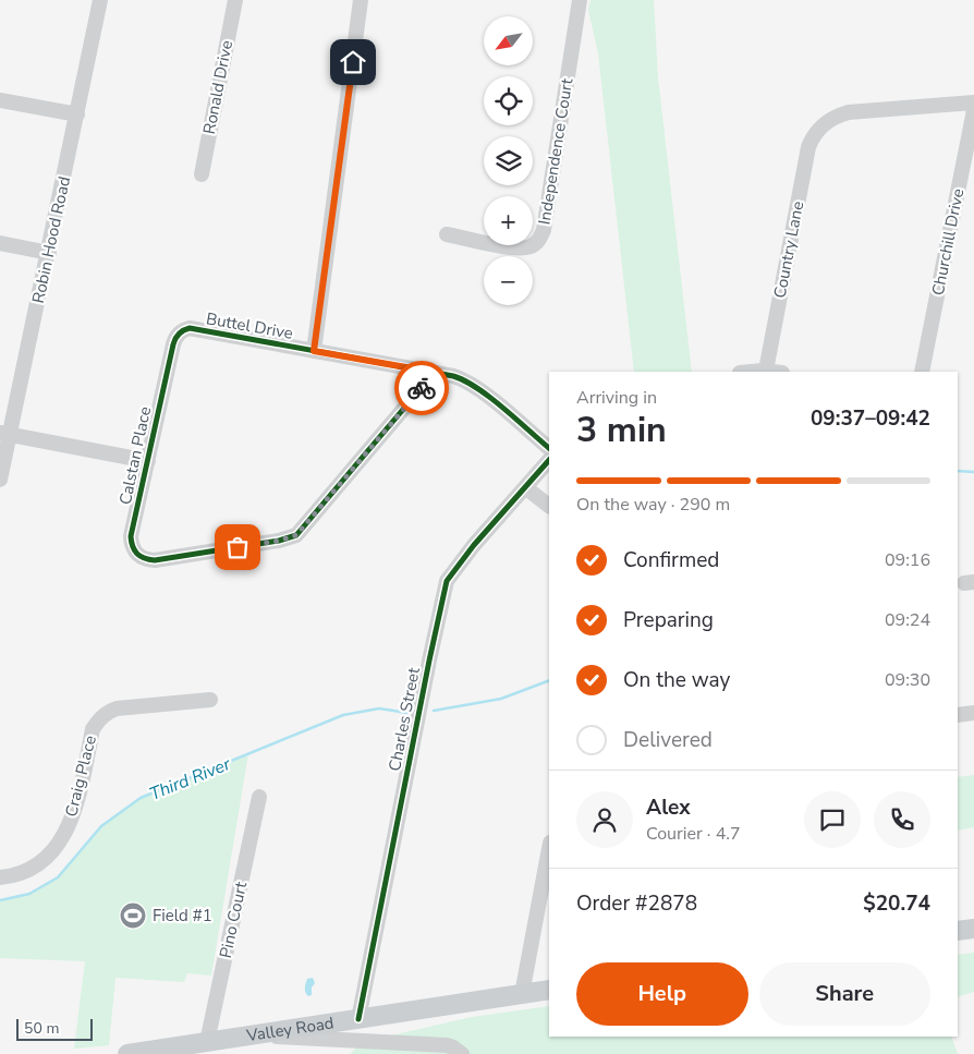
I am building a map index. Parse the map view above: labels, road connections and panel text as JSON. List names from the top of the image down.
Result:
{
  "streets": {
    "main road": ["Valley Road"],
    "street": [
      "Ronald Drive",
      "Independence Court",
      "Robin Hood Road",
      "Churchill Drive",
      "Country Lane",
      "Buttel Drive",
      "Calstan Place",
      "Charles Street",
      "Craig Place",
      "Pino Court"
    ]
  },
  "crossings": [
    ["Buttel Drive", "Calstan Place"],
    ["Charles Street", "Valley Road"],
    ["Pino Court", "Valley Road"]
  ],
  "water": ["Third River"],
  "places": {
    "sports": ["Field #1"]
  },
  "scale_bar": "50 m",
  "north": "bottom left",
  "page": {
    "map_buttons": ["+", "−"],
    "heading": ["3 min", "Arriving in", "09:37–09:42"],
    "panel": [
      "Alex",
      "Courier · 4.7",
      "Order #2878",
      "$20.74"
    ],
    "bar": "On the way · 290 m",
    "list": [
      ["Confirmed", "09:16"],
      ["Preparing", "09:24"],
      ["On the way", "09:30"],
      "Delivered"
    ],
    "buttons": ["Help", "Share"],
    "scale": "50 m"
  }
}
